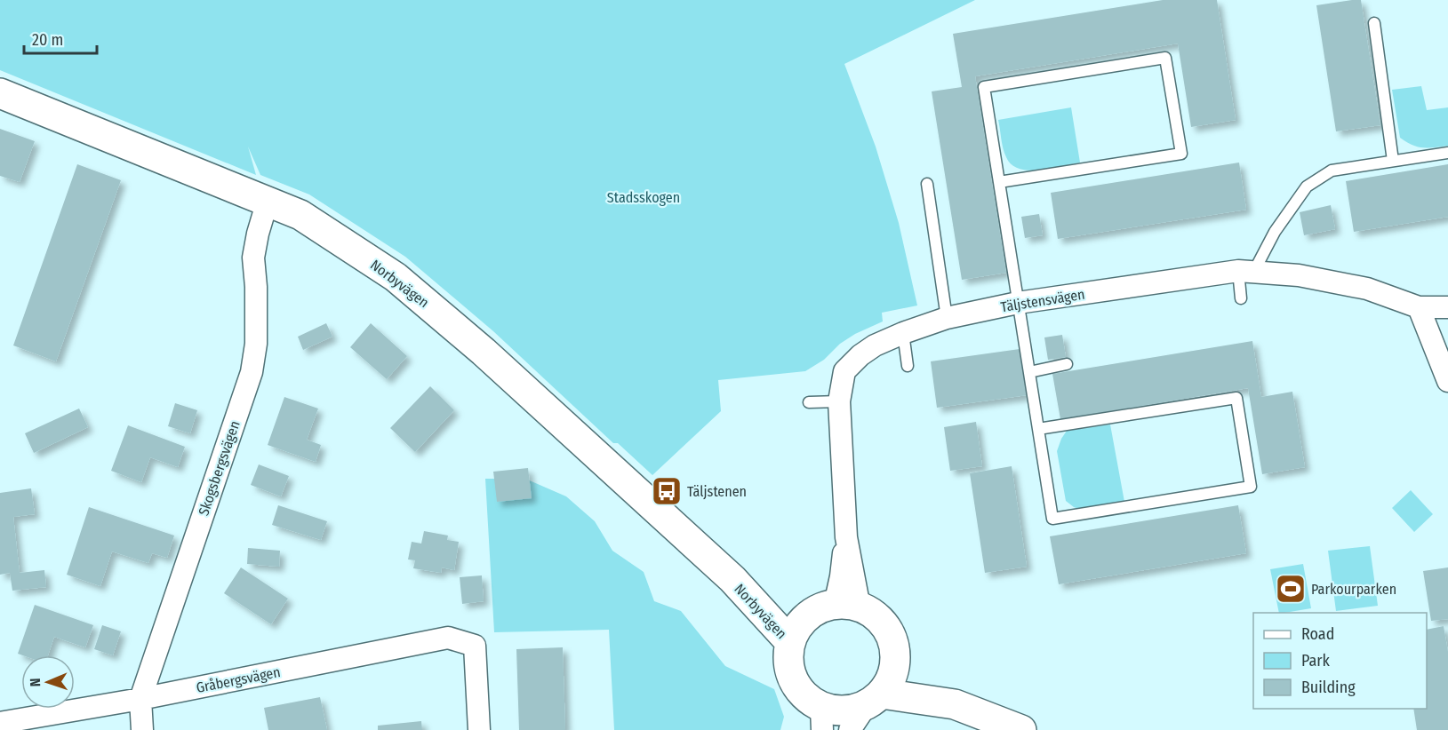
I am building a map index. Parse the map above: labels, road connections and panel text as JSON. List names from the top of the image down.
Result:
{
  "streets": {
    "street": [
      "Norbyvägen",
      "Täljstensvägen",
      "Skogsbergsvägen",
      "Gråbergsvägen"
    ]
  },
  "crossings": [
    ["Norbyvägen", "Täljstensvägen"],
    ["Norbyvägen", "Skogsbergsvägen"],
    ["Skogsbergsvägen", "Gråbergsvägen"]
  ],
  "parks": ["Stadsskogen"],
  "places": {
    "bus stop": ["Täljstenen"],
    "sports": ["Parkourparken"]
  },
  "legend": ["Road", "Park", "Building"],
  "scale_bar": "20 m",
  "north": "left"
}
